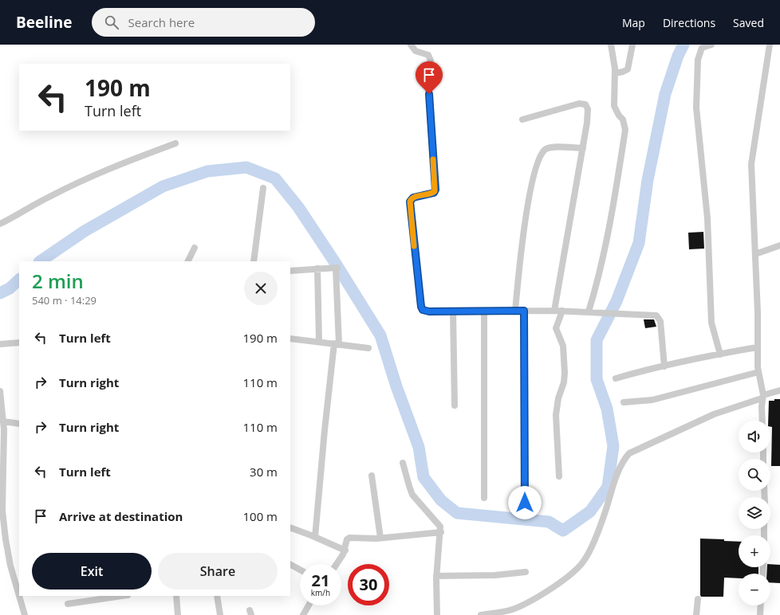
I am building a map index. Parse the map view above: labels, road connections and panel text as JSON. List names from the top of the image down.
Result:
{
  "page": {
    "header": "Beeline",
    "search": "Search here",
    "nav": ["Map", "Directions", "Saved"],
    "turn": ["190 m", "Turn left"],
    "heading": ["2 min", "540 m · 14:29"],
    "list": [
      {
        "name": "Turn left",
        "value": "190 m"
      },
      {
        "name": "Turn right",
        "value": "110 m"
      },
      {
        "name": "Turn right",
        "value": "110 m"
      },
      {
        "name": "Turn left",
        "value": "30 m"
      },
      {
        "name": "Arrive at destination",
        "value": "100 m"
      }
    ],
    "map_buttons": ["+", "−"],
    "buttons": ["Exit", "Share"],
    "speed": "21 km/h",
    "limit": "30"
  }
}
